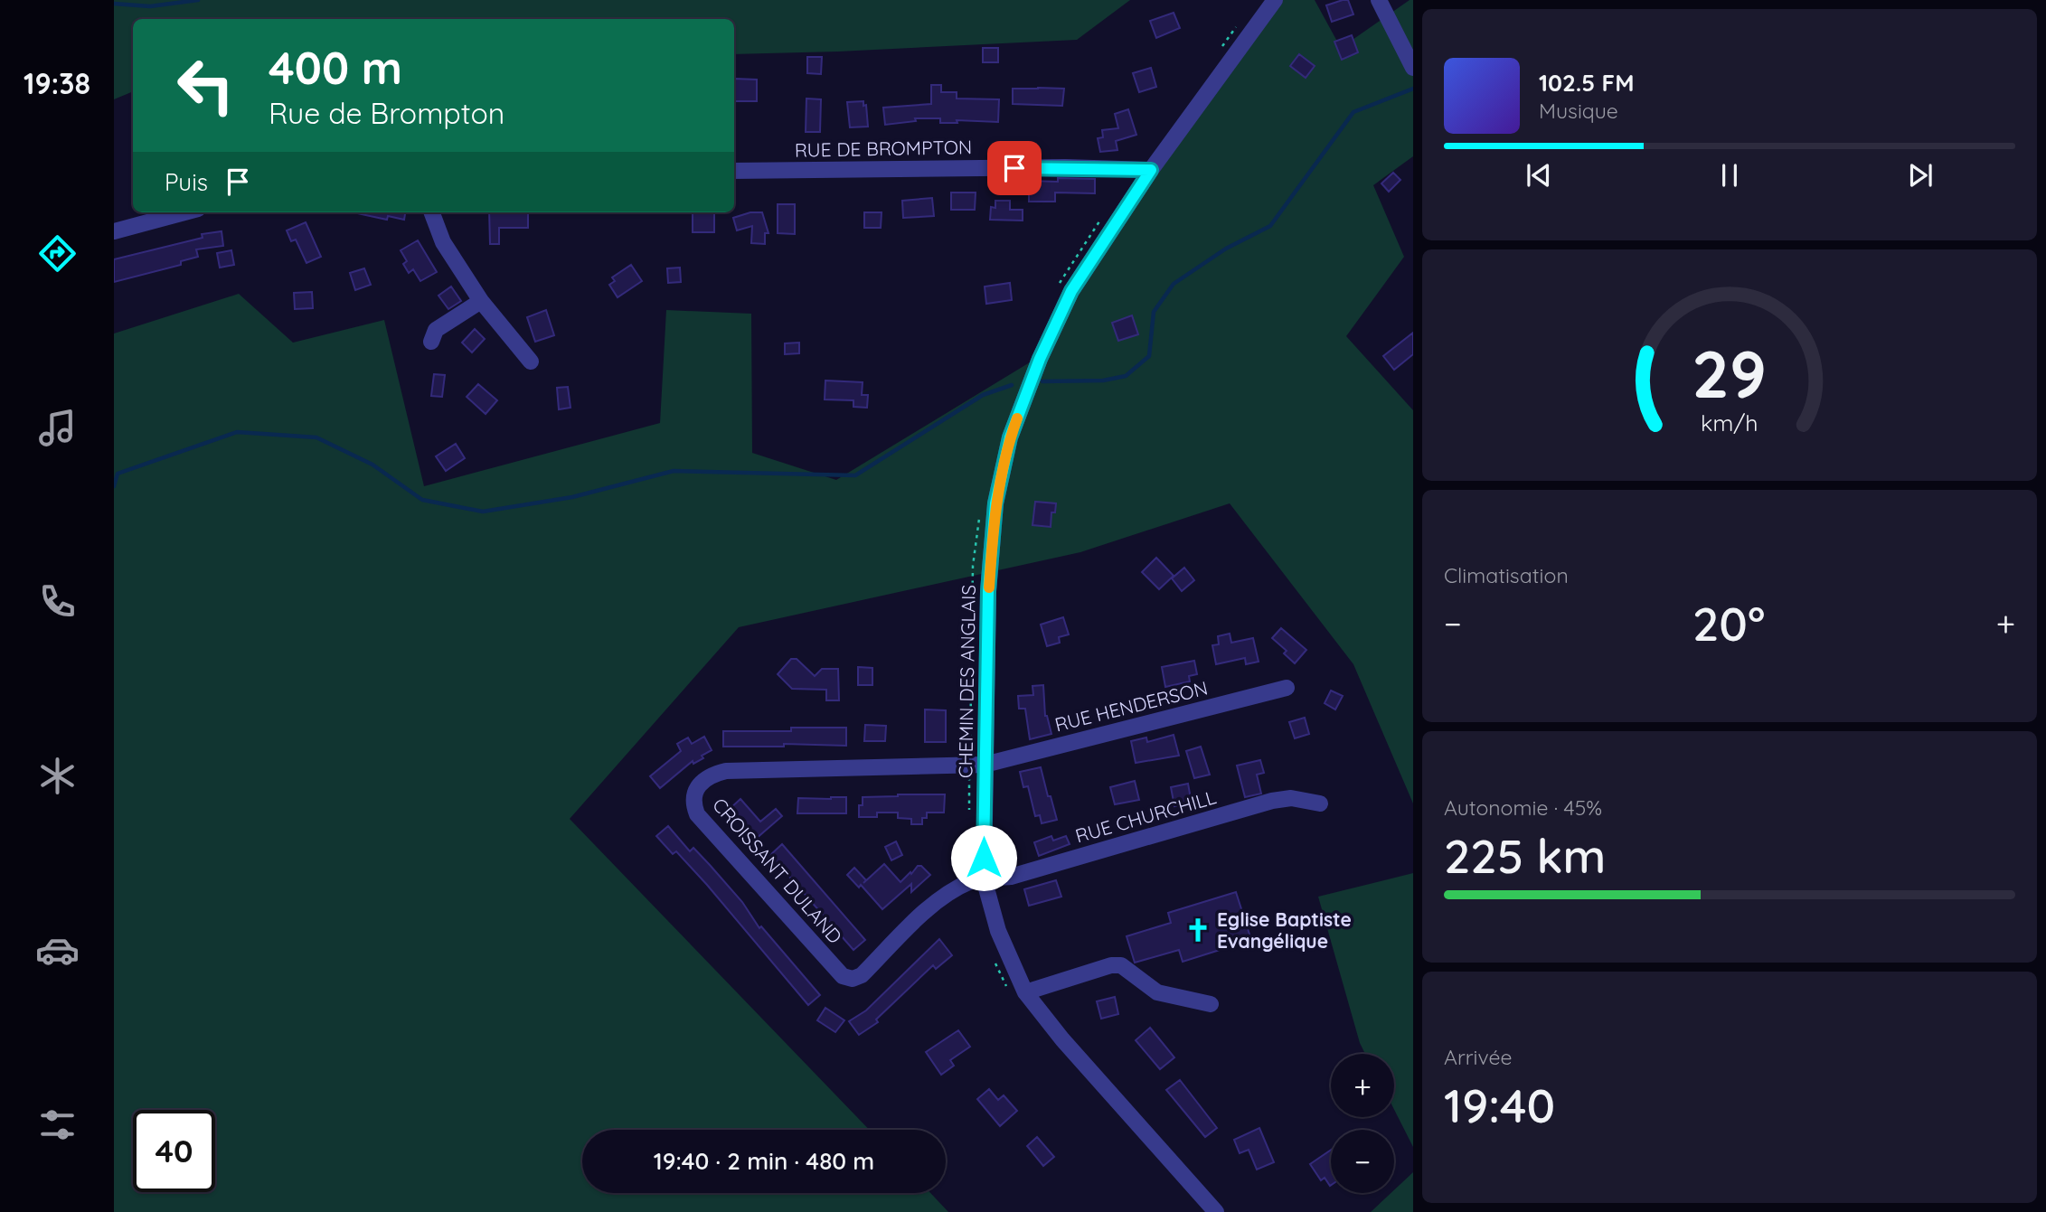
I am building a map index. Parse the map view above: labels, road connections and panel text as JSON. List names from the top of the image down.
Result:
{
  "streets": {
    "street": [
      "RUE DE BROMPTON",
      "CHEMIN DES ANGLAIS",
      "RUE HENDERSON",
      "RUE CHURCHILL",
      "CROISSANT DULAND"
    ]
  },
  "crossings": [
    ["RUE DE BROMPTON", "CHEMIN DES ANGLAIS"],
    ["CHEMIN DES ANGLAIS", "RUE HENDERSON"],
    ["CHEMIN DES ANGLAIS", "RUE CHURCHILL"],
    ["CHEMIN DES ANGLAIS", "CROISSANT DULAND"],
    ["RUE HENDERSON", "CROISSANT DULAND"],
    ["RUE CHURCHILL", "CROISSANT DULAND"]
  ],
  "places": {
    "church": ["Eglise Baptiste Evangélique"]
  },
  "page": {
    "tabs": "19:38",
    "turn": ["400 m", "Rue de Brompton"],
    "song": ["102.5 FM", "Musique"],
    "then": "Puis",
    "tile": [
      "Climatisation",
      ["Autonomie · 45%", "225 km"],
      ["Arrivée", "19:40"]
    ],
    "heat": ["−", "20°", "+"],
    "map_buttons": ["+", "−"],
    "limit": "40",
    "trip": "19:40 · 2 min · 480 m",
    "gauge": ["29", "km/h"]
  }
}
